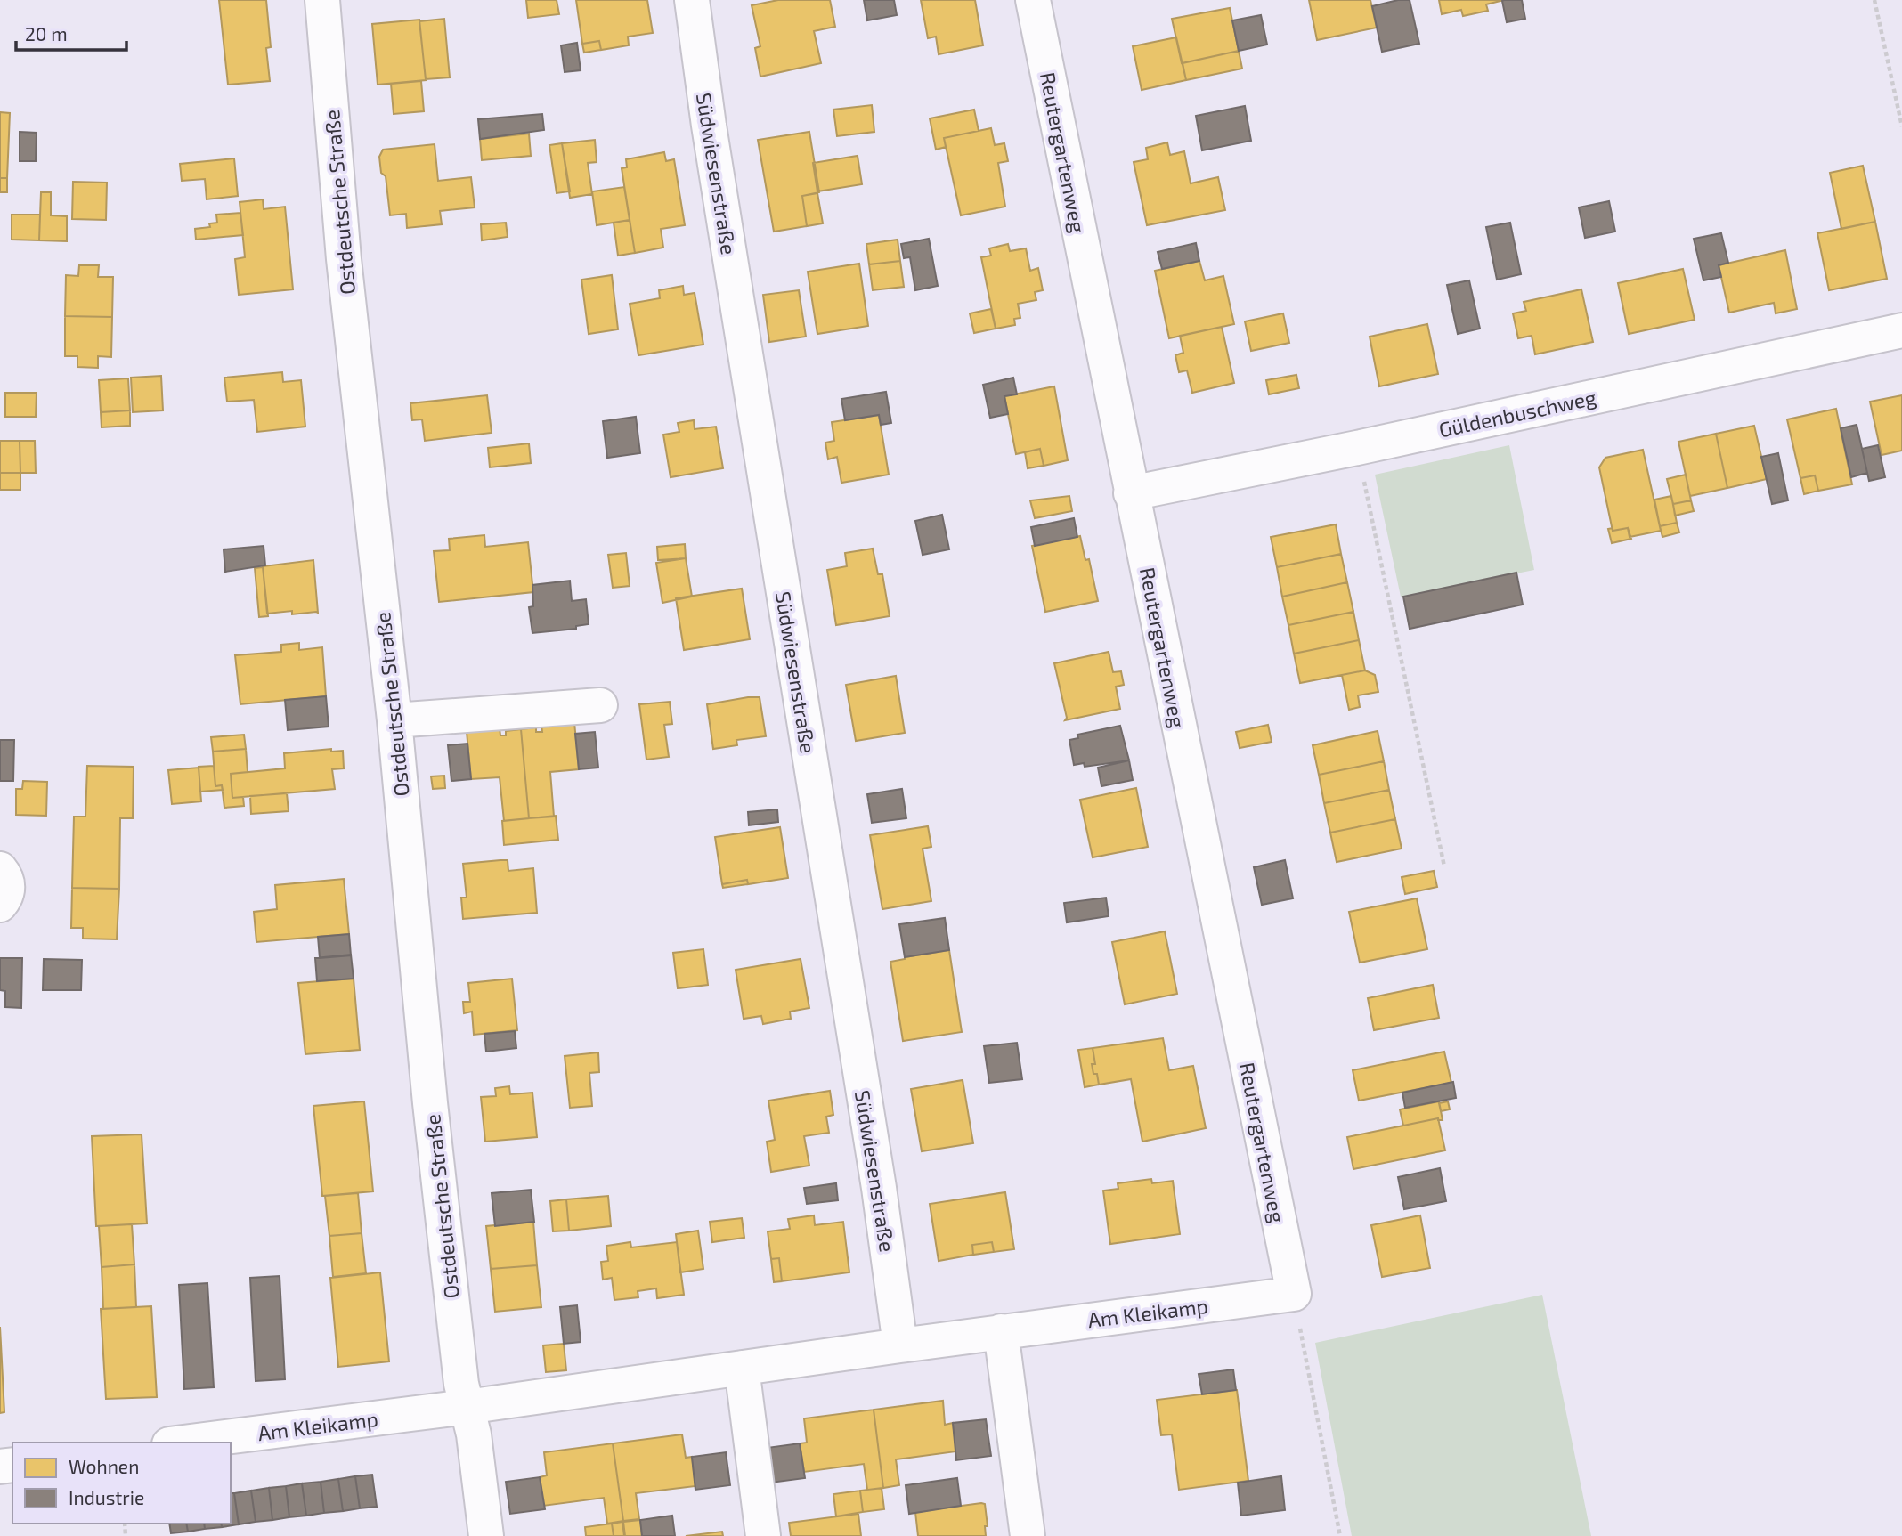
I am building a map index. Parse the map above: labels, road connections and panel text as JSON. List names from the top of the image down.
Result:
{
  "streets": {
    "street": [
      "Reutergartenweg",
      "Südwiesenstraße",
      "Ostdeutsche Straße",
      "Güldenbuschweg",
      "Am Kleikamp"
    ]
  },
  "crossings": [
    ["Reutergartenweg", "Güldenbuschweg"],
    ["Reutergartenweg", "Am Kleikamp"],
    ["Südwiesenstraße", "Am Kleikamp"],
    ["Ostdeutsche Straße", "Am Kleikamp"]
  ],
  "legend": ["Wohnen", "Industrie"],
  "scale_bar": "20 m"
}
